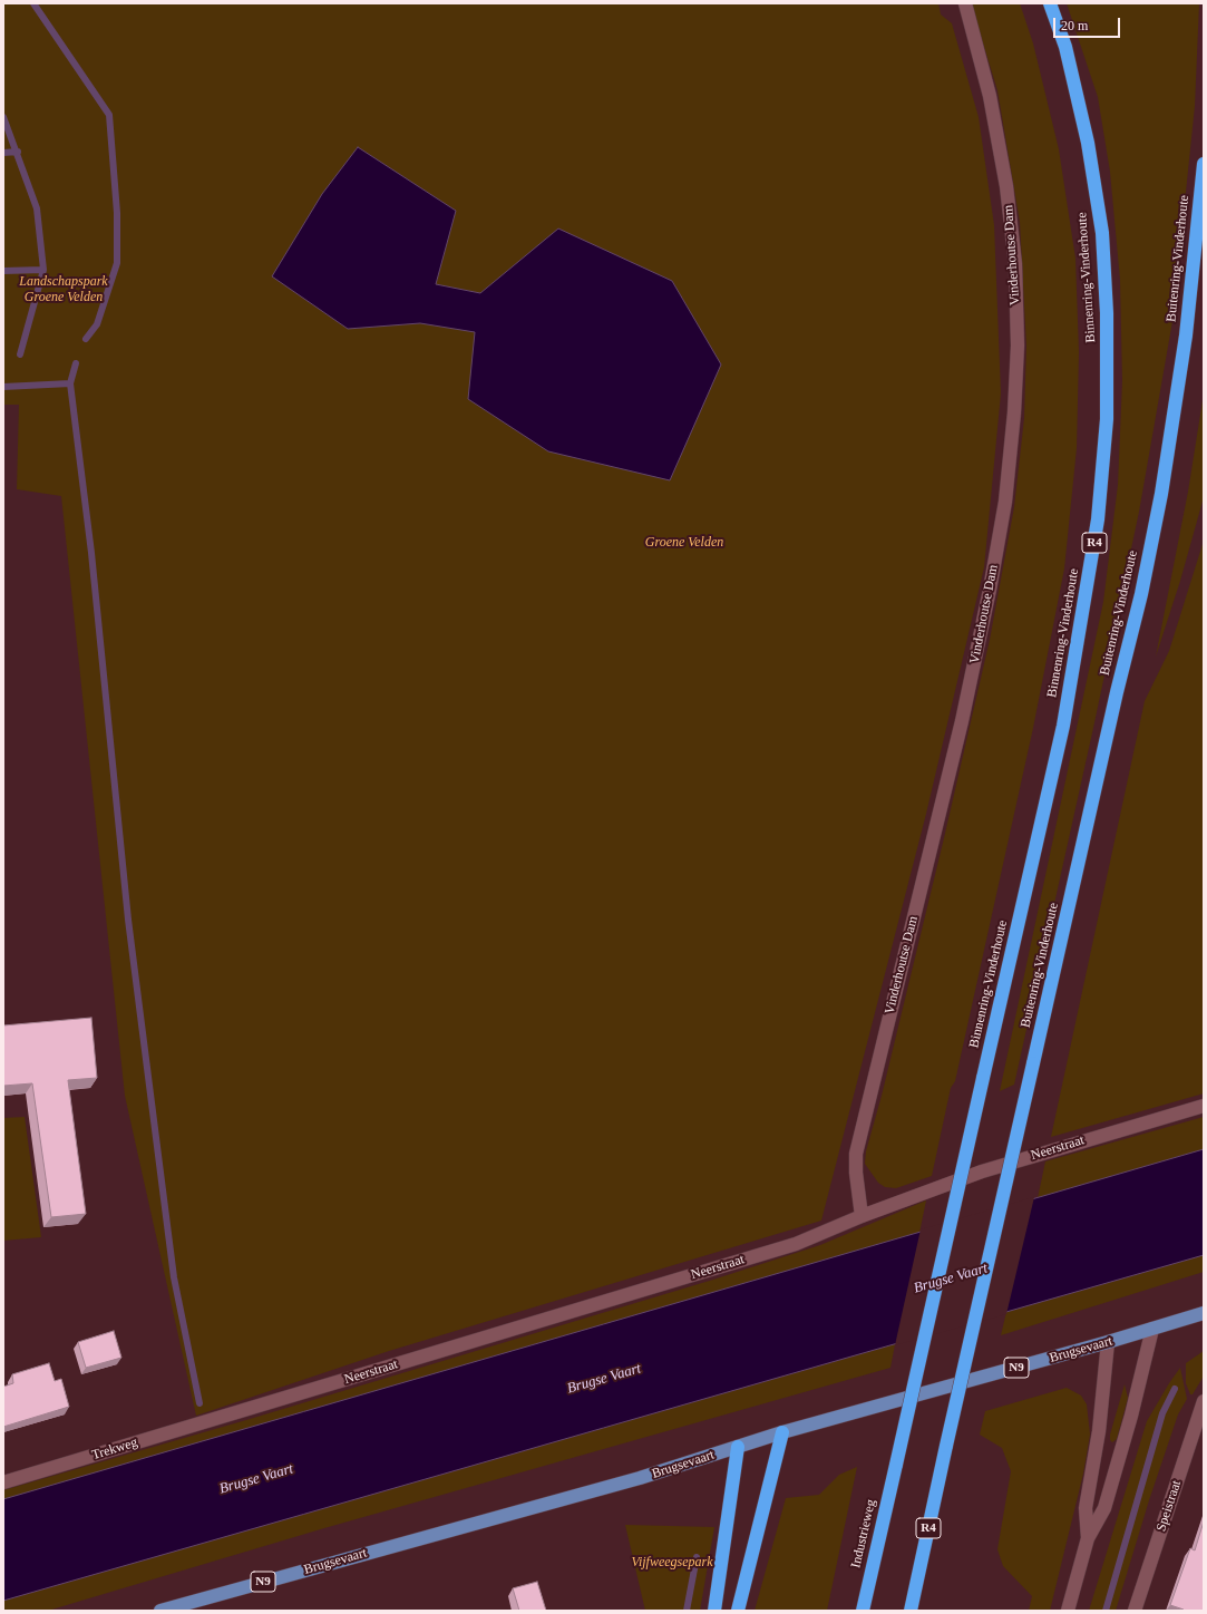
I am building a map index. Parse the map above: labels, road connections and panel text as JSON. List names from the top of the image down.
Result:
{
  "streets": {
    "highway": [
      "Buitenring-Vinderhoute",
      "Binnenring-Vinderhoute",
      "R4",
      "Industrieweg"
    ],
    "main road": ["Brugsevaart", "N9"],
    "street": [
      "Vinderhoutse Dam",
      "Neerstraat",
      "Trekweg",
      "Speistraat"
    ]
  },
  "crossings": [
    ["Vinderhoutse Dam", "Neerstraat"],
    ["Binnenring-Vinderhoute", "Industrieweg"],
    ["Neerstraat", "Trekweg"]
  ],
  "water": ["Brugse Vaart"],
  "parks": ["Landschapspark Groene Velden", "Groene Velden", "Vijfweegsepark"],
  "scale_bar": "20 m"
}
